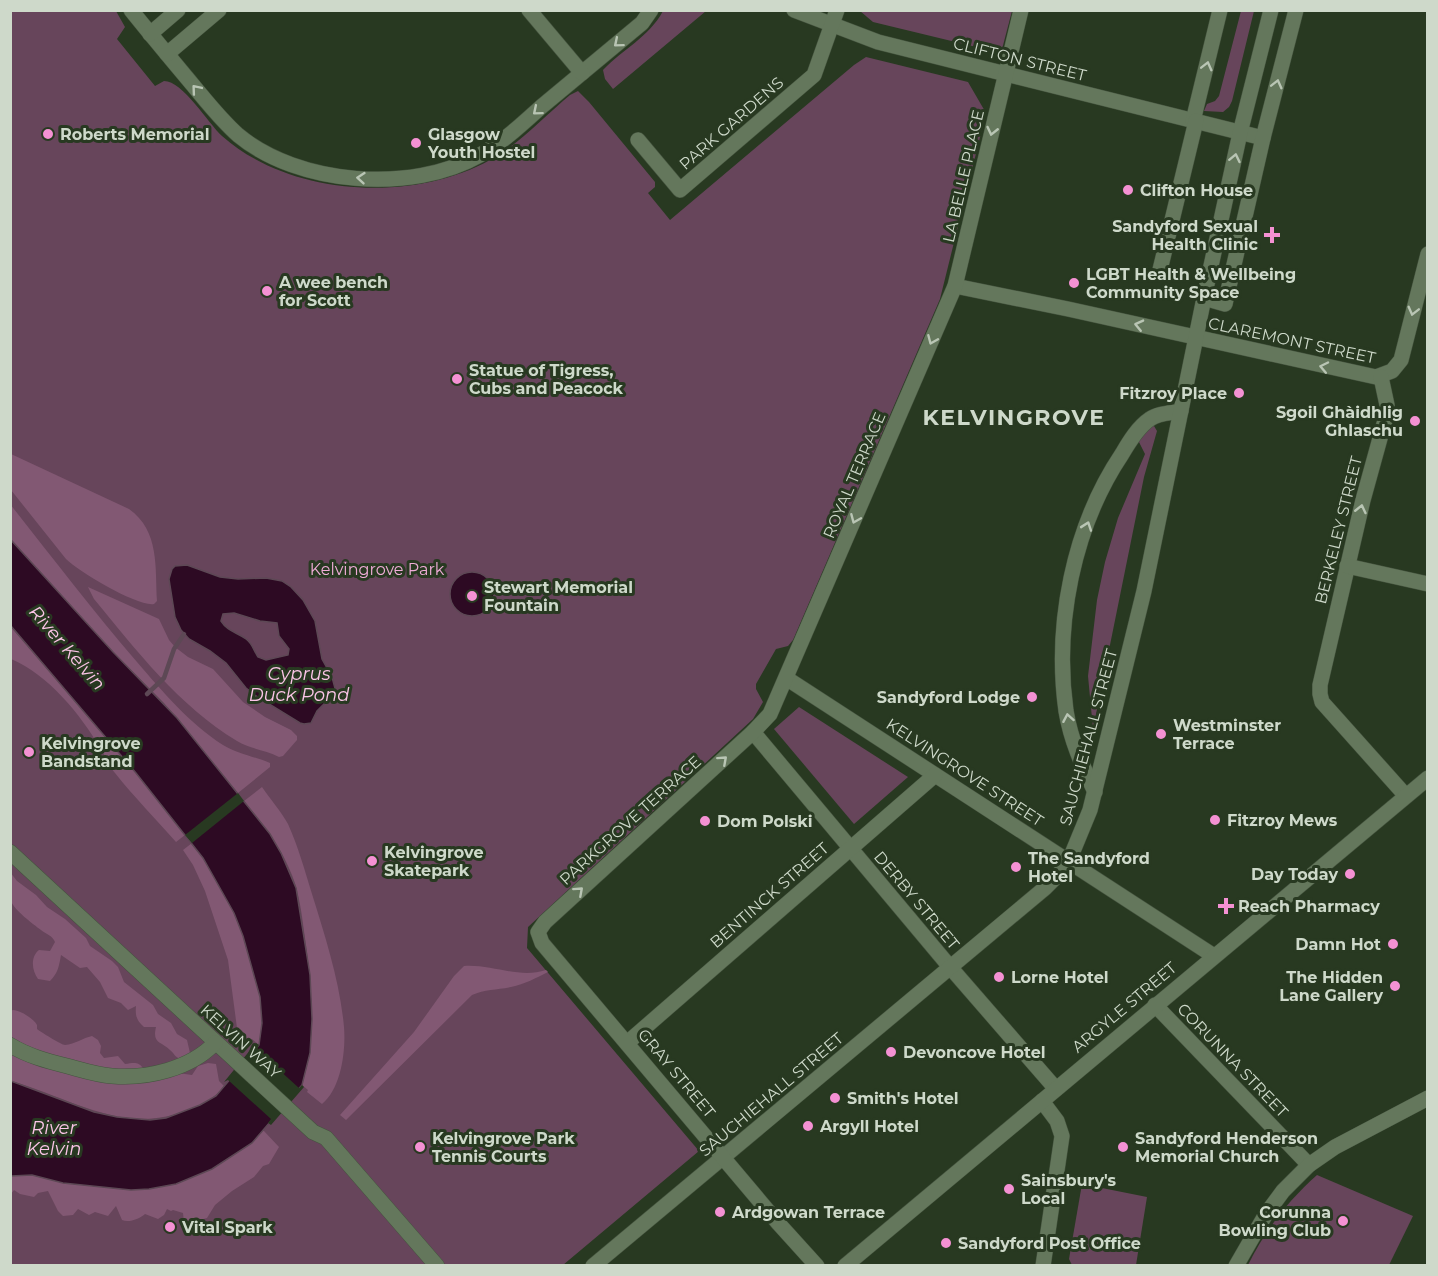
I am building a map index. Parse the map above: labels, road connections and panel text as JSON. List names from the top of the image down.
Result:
{
  "streets": {
    "street": [
      "CLIFTON STREET",
      "PARK GARDENS",
      "LA BELLE PLACE",
      "CLAREMONT STREET",
      "ROYAL TERRACE",
      "BERKELEY STREET",
      "SAUCHIEHALL STREET",
      "KELVINGROVE STREET",
      "PARKGROVE TERRACE",
      "BENTINCK STREET",
      "DERBY STREET",
      "ARGYLE STREET",
      "KELVIN WAY",
      "CORUNNA STREET",
      "GRAY STREET"
    ]
  },
  "crossings": [
    ["CLIFTON STREET", "PARK GARDENS"],
    ["CLIFTON STREET", "LA BELLE PLACE"],
    ["CLIFTON STREET", "SAUCHIEHALL STREET"],
    ["LA BELLE PLACE", "CLAREMONT STREET"],
    ["LA BELLE PLACE", "ROYAL TERRACE"],
    ["CLAREMONT STREET", "ROYAL TERRACE"],
    ["CLAREMONT STREET", "BERKELEY STREET"],
    ["CLAREMONT STREET", "SAUCHIEHALL STREET"],
    ["ROYAL TERRACE", "KELVINGROVE STREET"],
    ["ROYAL TERRACE", "PARKGROVE TERRACE"],
    ["BERKELEY STREET", "ARGYLE STREET"],
    ["SAUCHIEHALL STREET", "KELVINGROVE STREET"],
    ["SAUCHIEHALL STREET", "DERBY STREET"],
    ["SAUCHIEHALL STREET", "GRAY STREET"],
    ["KELVINGROVE STREET", "PARKGROVE TERRACE"],
    ["KELVINGROVE STREET", "BENTINCK STREET"],
    ["KELVINGROVE STREET", "ARGYLE STREET"],
    ["PARKGROVE TERRACE", "DERBY STREET"],
    ["PARKGROVE TERRACE", "GRAY STREET"],
    ["BENTINCK STREET", "DERBY STREET"],
    ["BENTINCK STREET", "GRAY STREET"],
    ["DERBY STREET", "ARGYLE STREET"],
    ["ARGYLE STREET", "CORUNNA STREET"]
  ],
  "one_way": [
    "LA BELLE PLACE",
    "CLAREMONT STREET",
    "ROYAL TERRACE",
    "BERKELEY STREET",
    "PARKGROVE TERRACE"
  ],
  "districts": ["KELVINGROVE"],
  "water": ["River Kelvin", "Cyprus Duck Pond"],
  "parks": ["Kelvingrove Park"],
  "places": {
    "other": [
      "Roberts Memorial",
      "Glasgow Youth Hostel",
      "Clifton House",
      "LGBT Health & Wellbeing Community Space",
      "A wee bench for Scott",
      "Statue of Tigress, Cubs and Peacock",
      "Fitzroy Place",
      "Sgoil Ghàidhlig Ghlaschu",
      "Stewart Memorial Fountain",
      "Sandyford Lodge",
      "Westminster Terrace",
      "Kelvingrove Bandstand",
      "Fitzroy Mews",
      "Dom Polski",
      "Kelvingrove Skatepark",
      "The Sandyford Hotel",
      "Day Today",
      "Damn Hot",
      "Lorne Hotel",
      "The Hidden Lane Gallery",
      "Devoncove Hotel",
      "Smith's Hotel",
      "Argyll Hotel",
      "Kelvingrove Park Tennis Courts",
      "Sandyford Henderson Memorial Church",
      "Sainsbury's Local",
      "Ardgowan Terrace",
      "Corunna Bowling Club",
      "Vital Spark",
      "Sandyford Post Office"
    ],
    "health": ["Sandyford Sexual Health Clinic", "Reach Pharmacy"]
  }
}
